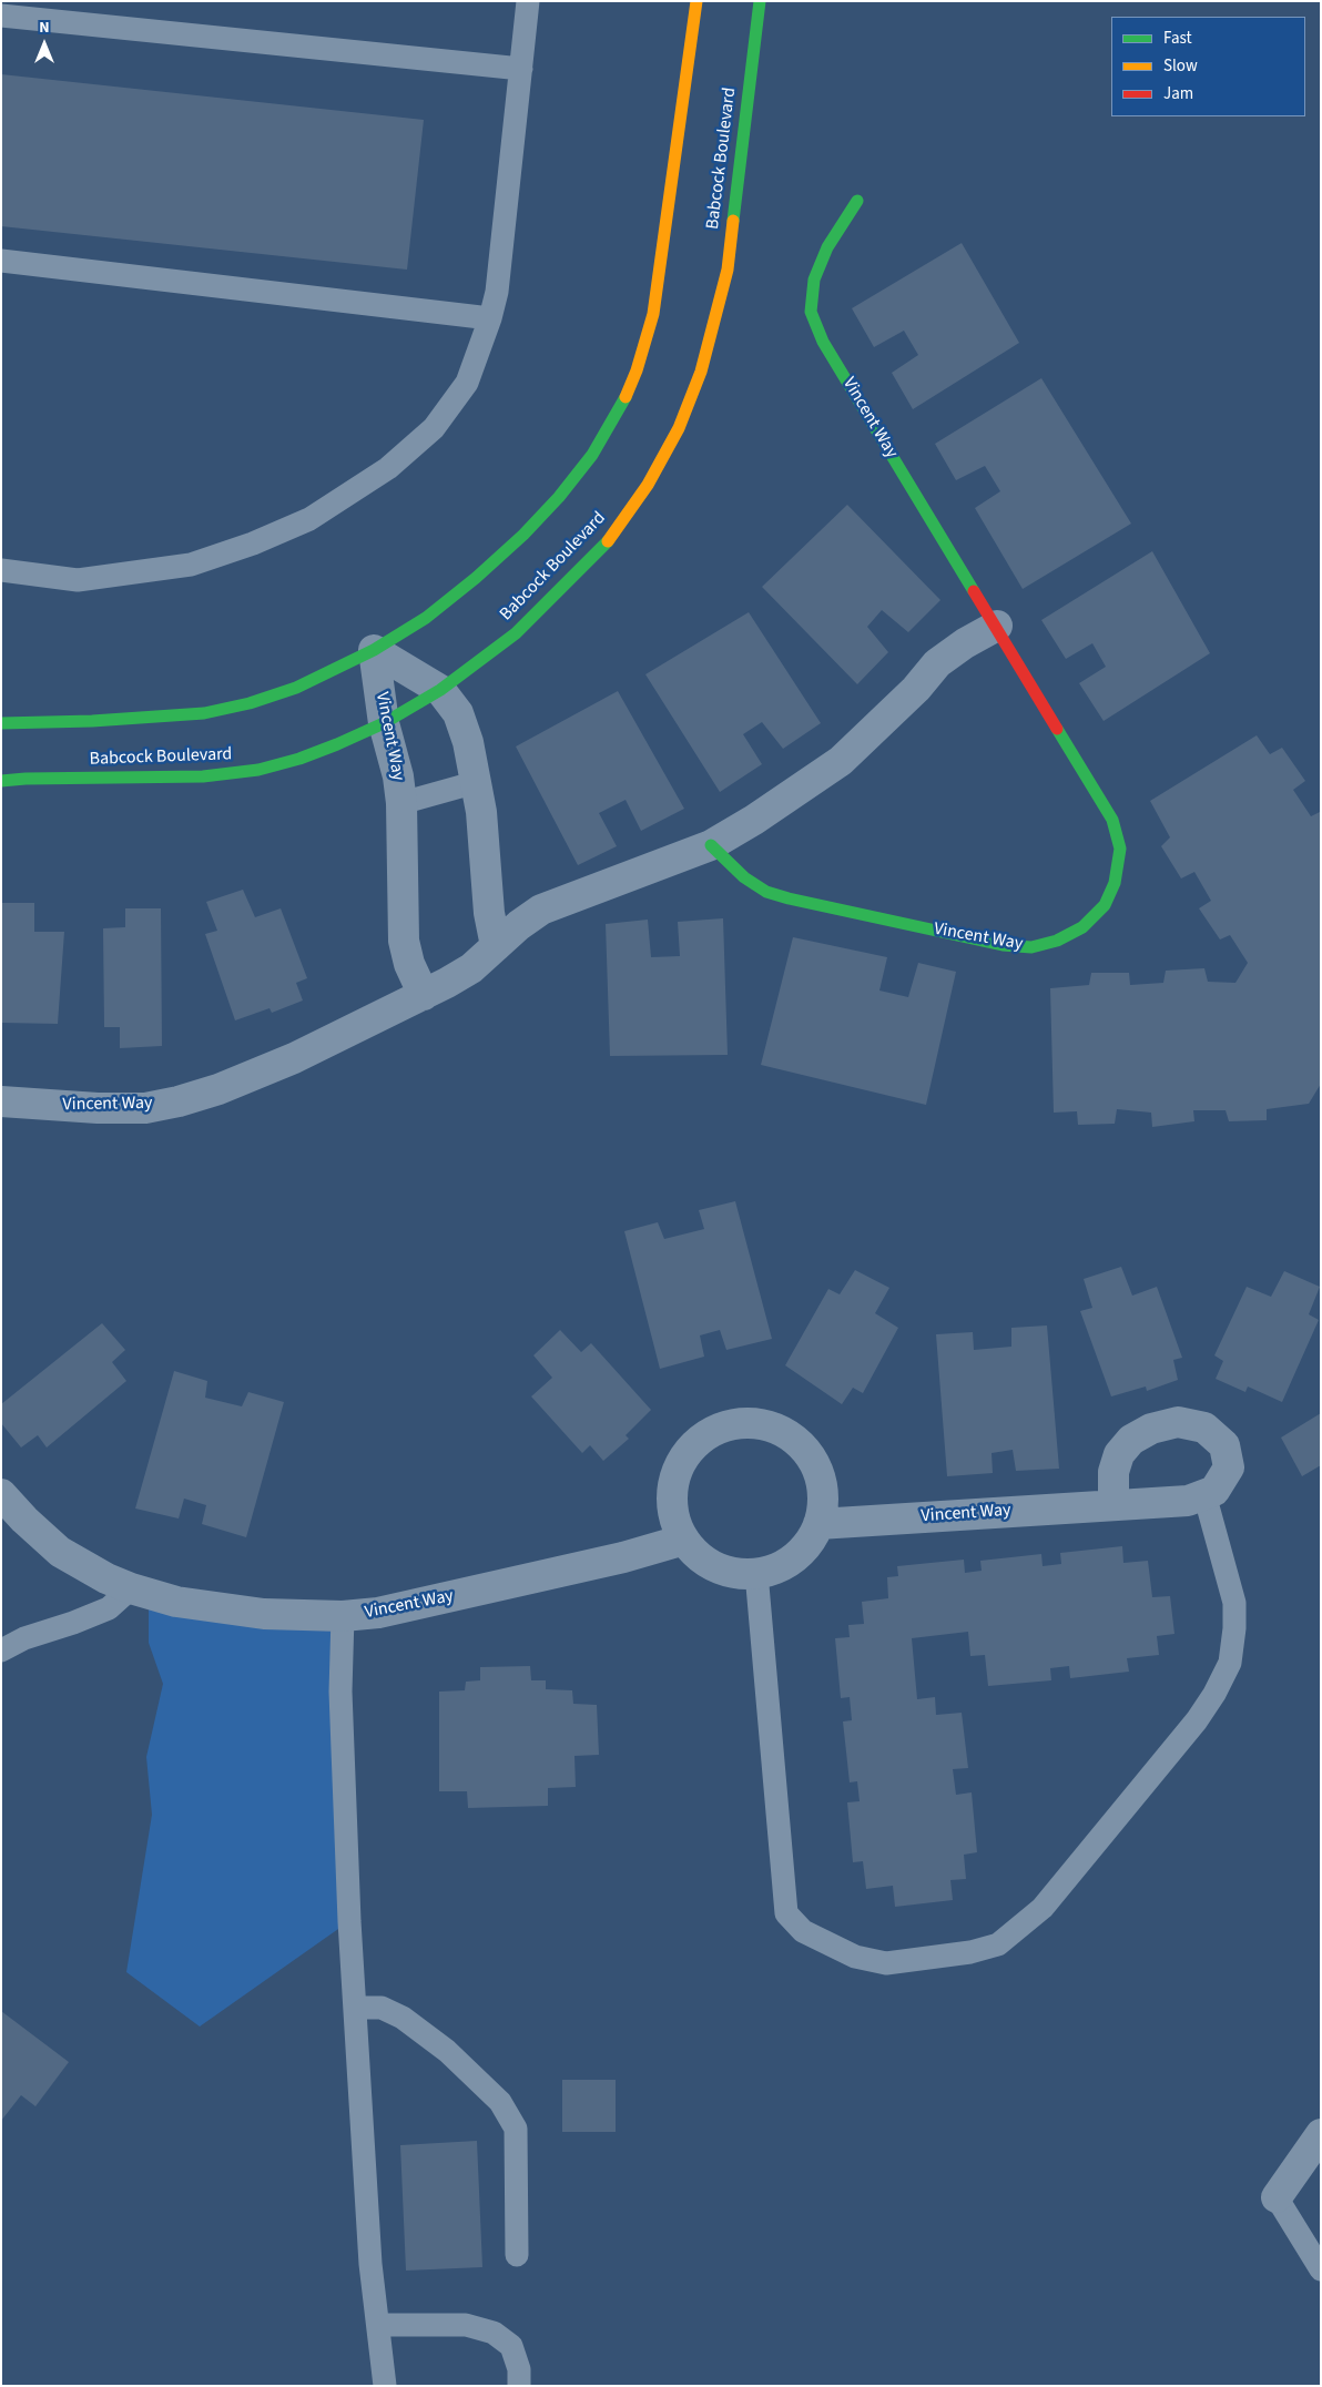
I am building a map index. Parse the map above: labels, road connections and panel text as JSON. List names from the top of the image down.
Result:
{
  "streets": {
    "street": ["Babcock Boulevard", "Vincent Way"]
  },
  "crossings": [
    ["Babcock Boulevard", "Vincent Way"]
  ],
  "legend": ["Fast", "Slow", "Jam"],
  "north": "top"
}
